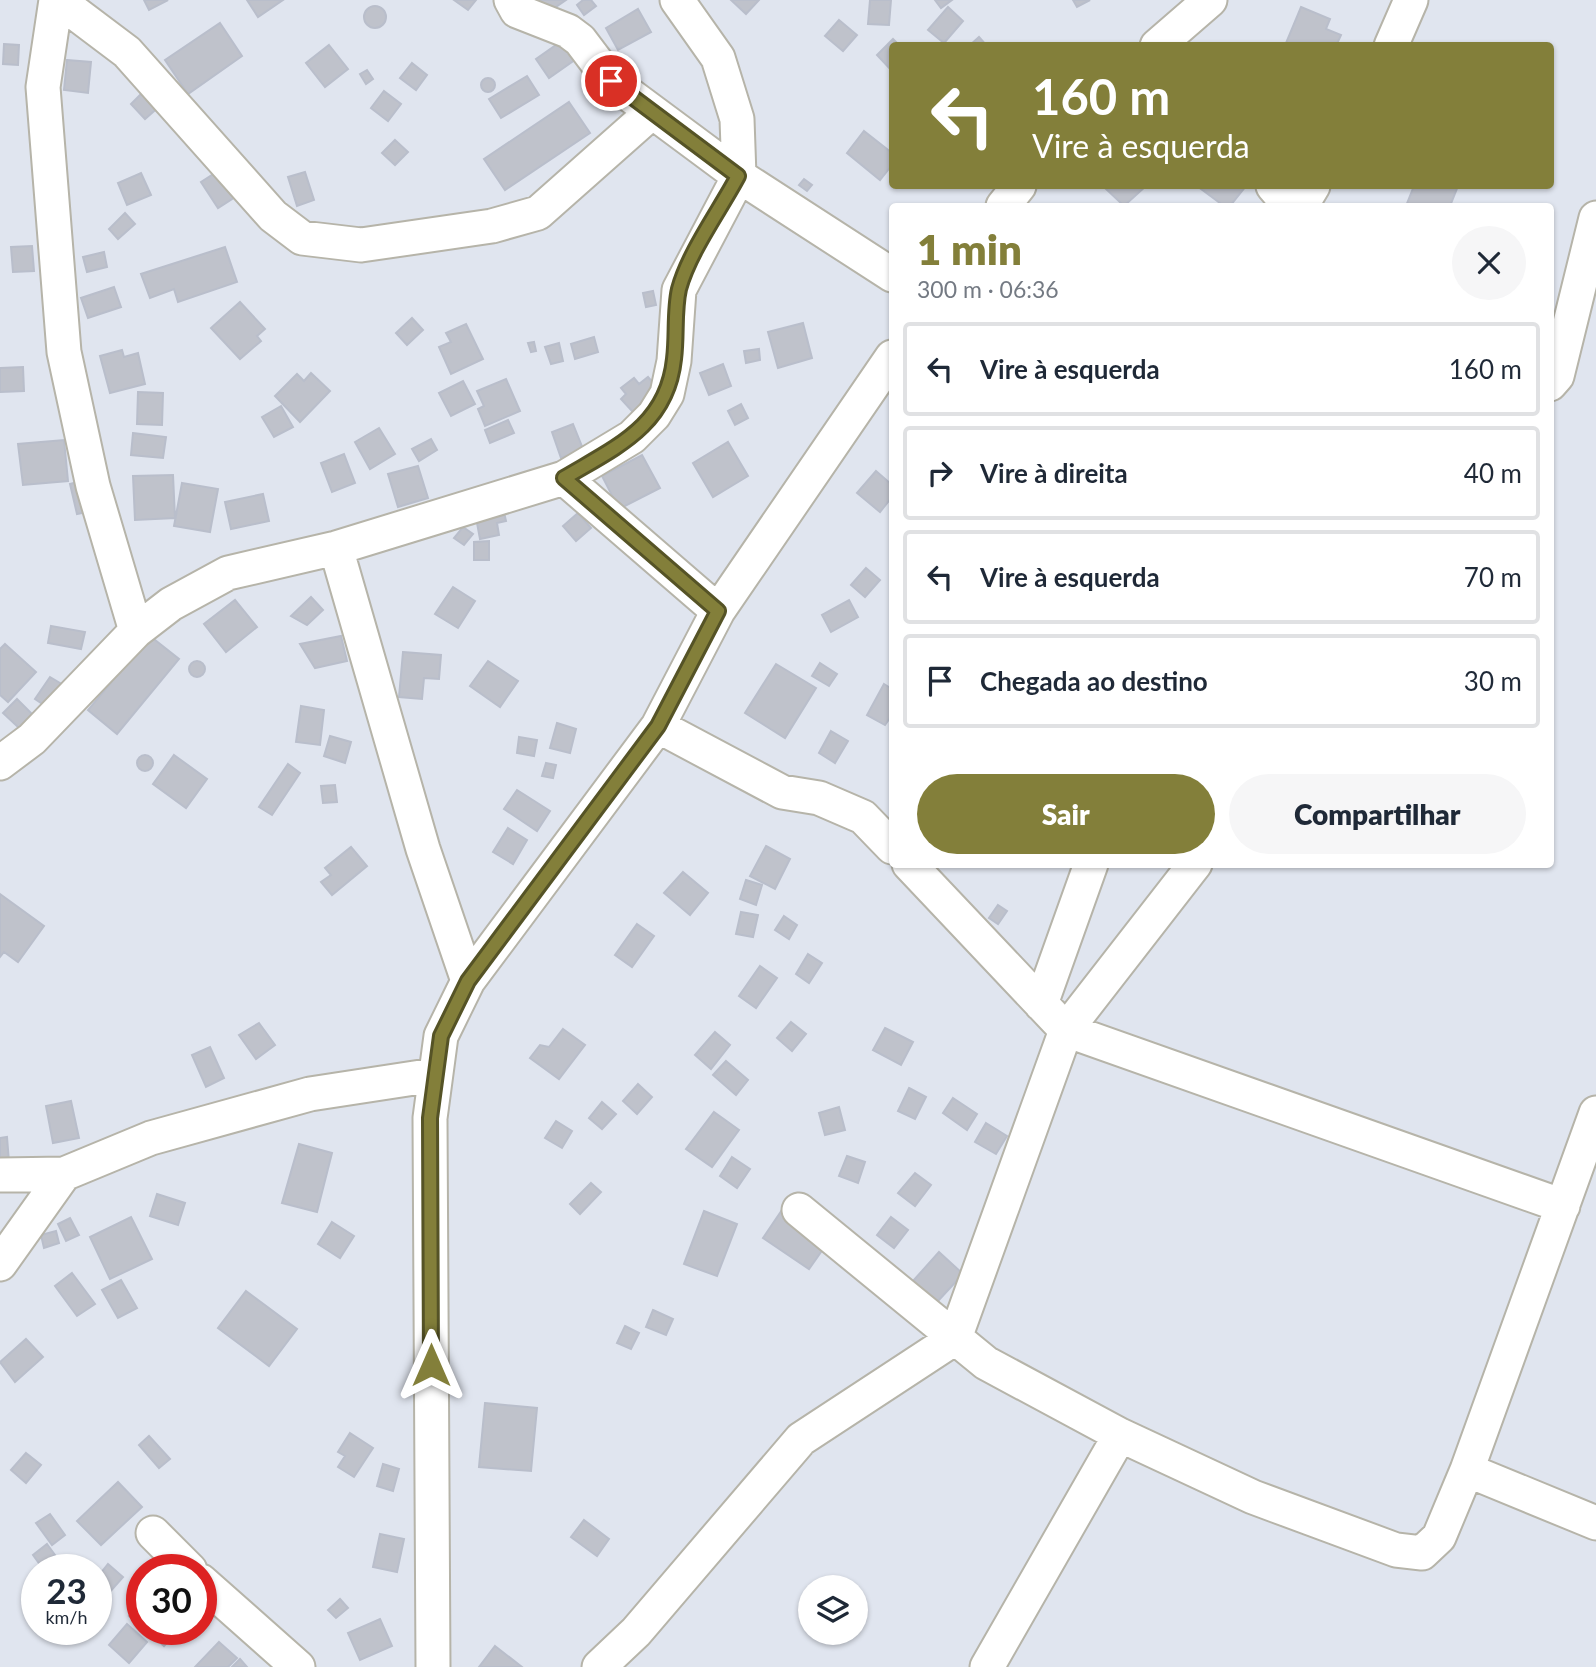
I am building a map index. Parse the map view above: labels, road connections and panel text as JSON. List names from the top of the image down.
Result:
{
  "page": {
    "turn": ["160 m", "Vire à esquerda"],
    "heading": ["1 min", "300 m · 06:36"],
    "list": [
      {
        "name": "Vire à esquerda",
        "value": "160 m"
      },
      {
        "name": "Vire à direita",
        "value": "40 m"
      },
      {
        "name": "Vire à esquerda",
        "value": "70 m"
      },
      {
        "name": "Chegada ao destino",
        "value": "30 m"
      }
    ],
    "buttons": ["Sair", "Compartilhar"],
    "speed": "23 km/h",
    "limit": "30"
  }
}
